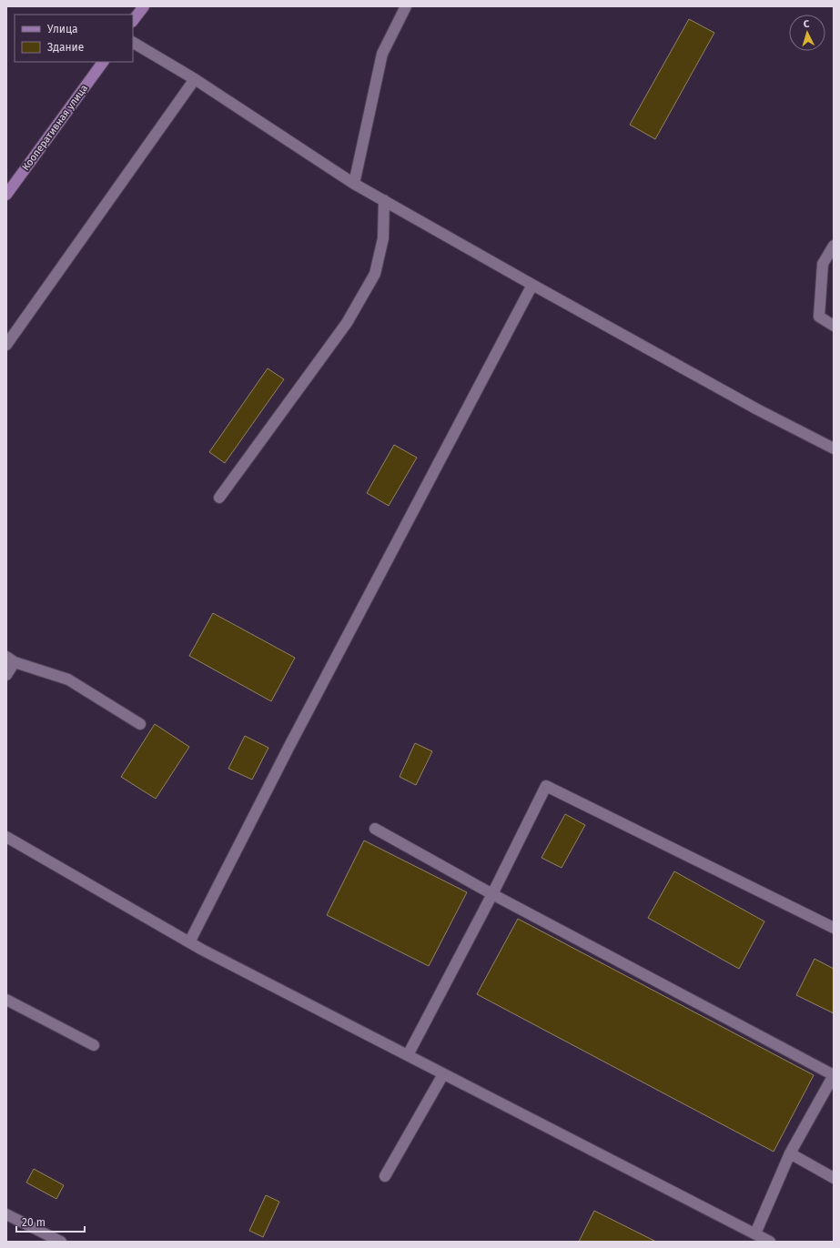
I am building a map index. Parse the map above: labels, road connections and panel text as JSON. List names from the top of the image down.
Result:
{
  "streets": {
    "main road": ["Кооперативная улица"]
  },
  "legend": ["Улица", "Здание"],
  "scale_bar": "20 m",
  "north": "top"
}
